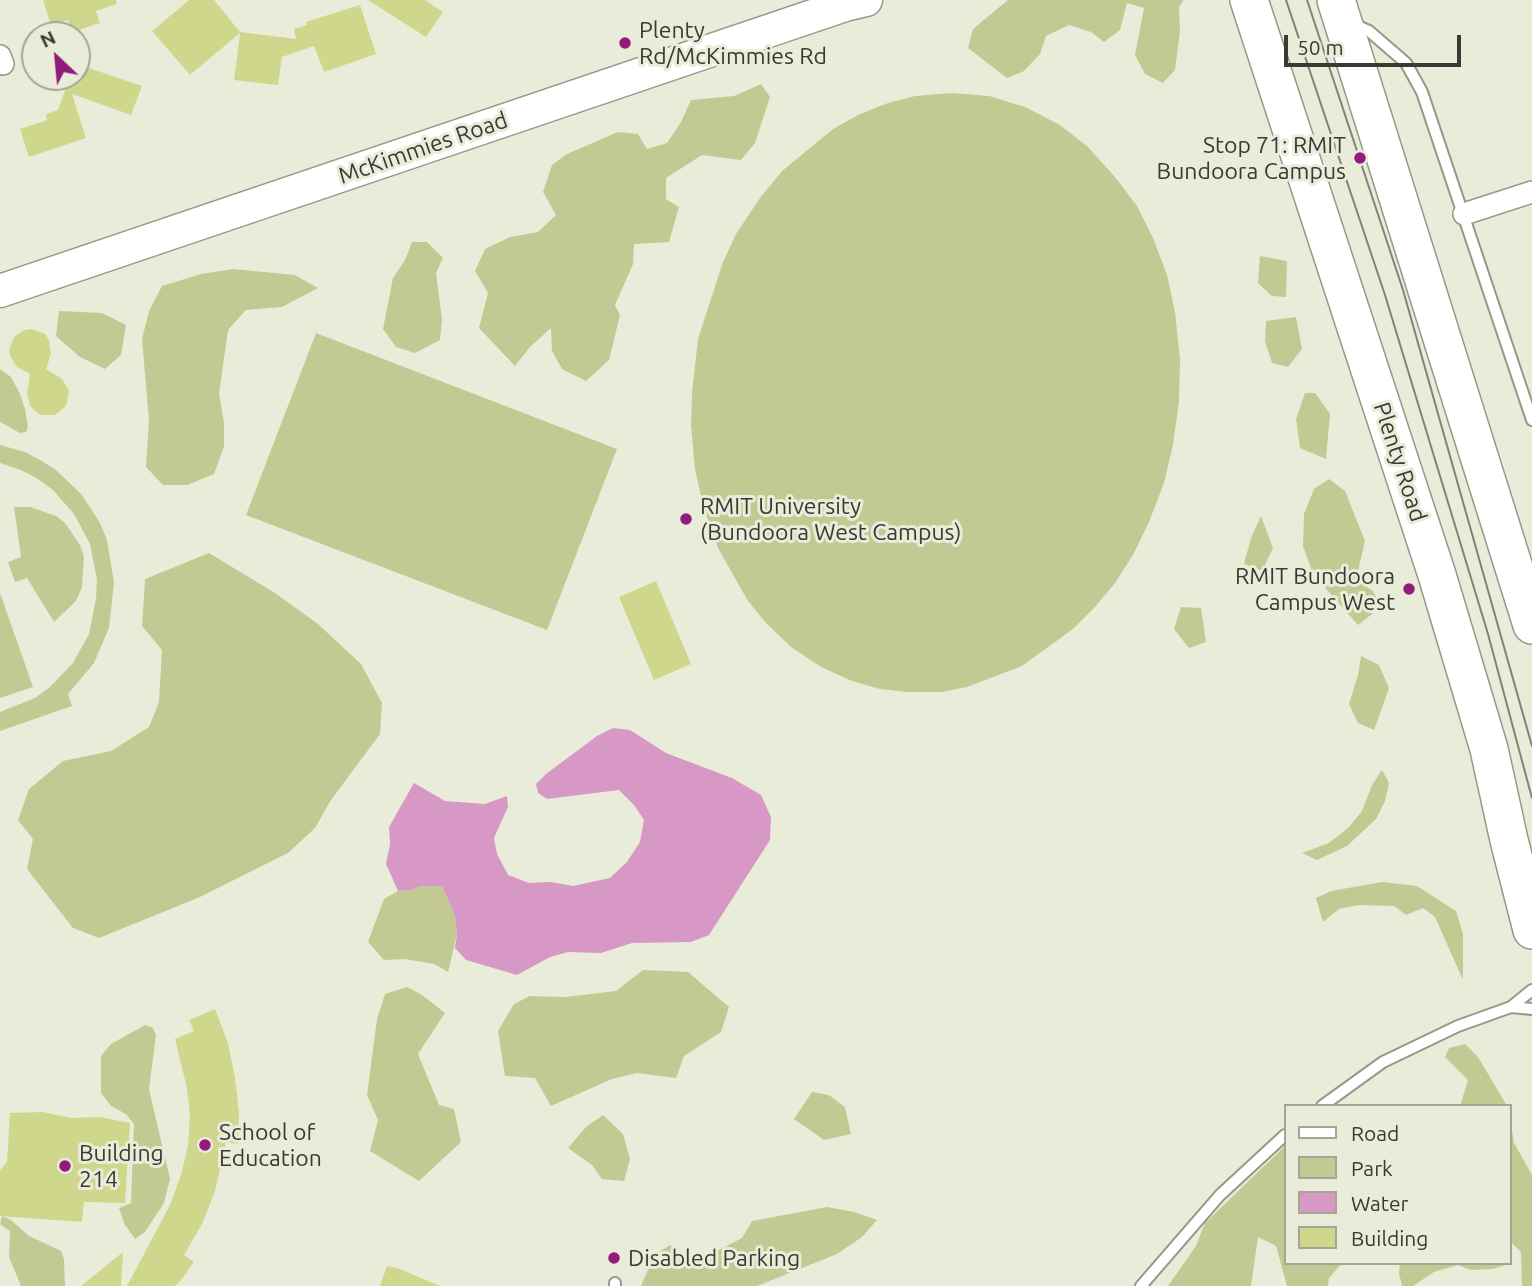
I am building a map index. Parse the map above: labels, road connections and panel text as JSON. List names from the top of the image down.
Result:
{
  "streets": {
    "highway": ["Plenty Road"],
    "main road": ["McKimmies Road"]
  },
  "places": [
    "Plenty Rd/McKimmies Rd",
    "Stop 71: RMIT Bundoora Campus",
    "RMIT University (Bundoora West Campus)",
    "RMIT Bundoora Campus West",
    "School of Education",
    "Building 214",
    "Disabled Parking"
  ],
  "legend": [
    "Road",
    "Park",
    "Water",
    "Building"
  ],
  "scale_bar": "50 m",
  "north": "top left"
}
